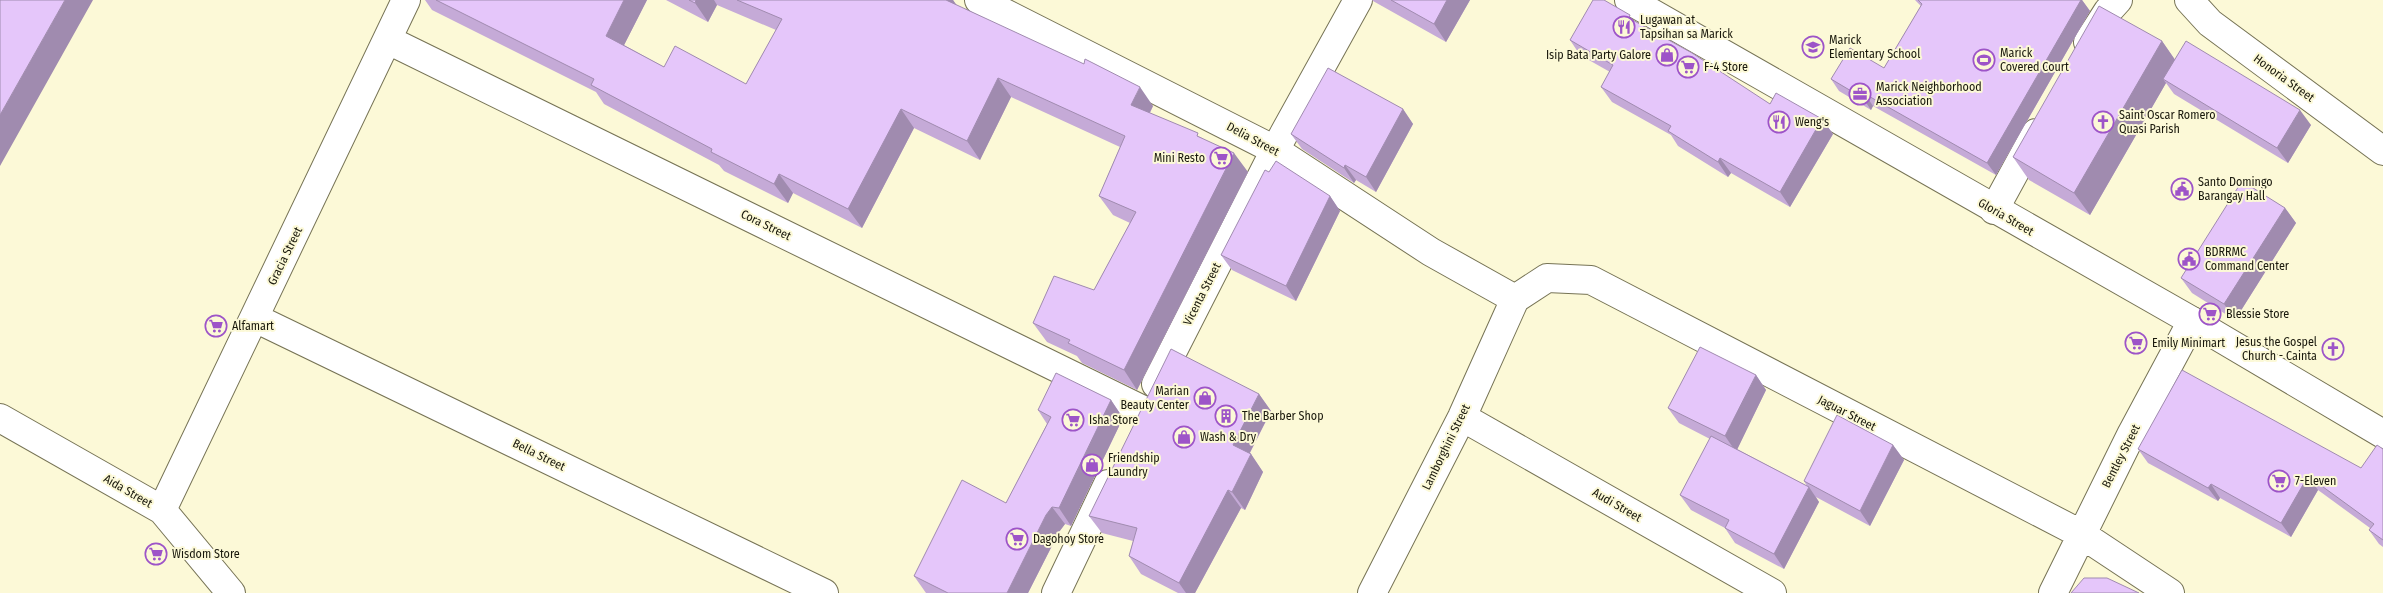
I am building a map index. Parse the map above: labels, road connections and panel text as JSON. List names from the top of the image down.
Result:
{
  "streets": {
    "street": [
      "Honoria Street",
      "Delia Street",
      "Gloria Street",
      "Cora Street",
      "Gracia Street",
      "Vicenta Street",
      "Jaguar Street",
      "Lamborghini Street",
      "Bella Street",
      "Bentley Street",
      "Aida Street",
      "Audi Street"
    ]
  },
  "crossings": [
    ["Delia Street", "Vicenta Street"],
    ["Delia Street", "Jaguar Street"],
    ["Delia Street", "Lamborghini Street"],
    ["Gloria Street", "Bentley Street"],
    ["Cora Street", "Gracia Street"],
    ["Cora Street", "Vicenta Street"],
    ["Gracia Street", "Bella Street"],
    ["Gracia Street", "Aida Street"],
    ["Jaguar Street", "Lamborghini Street"],
    ["Jaguar Street", "Bentley Street"],
    ["Lamborghini Street", "Audi Street"]
  ],
  "places": {
    "restaurant": ["Lugawan at Tapsihan sa Marick", "Weng's"],
    "school or university": ["Marick Elementary School"],
    "shop": [
      "Isip Bata Party Galore",
      "Marian Beauty Center",
      "Wash & Dry",
      "Friendship Laundry"
    ],
    "sports": ["Marick Covered Court"],
    "supermarket": [
      "F-4 Store",
      "Mini Resto",
      "Blessie Store",
      "Alfamart",
      "Emily Minimart",
      "Isha Store",
      "7-Eleven",
      "Dagohoy Store",
      "Wisdom Store"
    ],
    "office": ["Marick Neighborhood Association"],
    "church": ["Saint Oscar Romero Quasi Parish", "Jesus the Gospel Church - Cainta"],
    "public building": ["Santo Domingo Barangay Hall", "BDRRMC Command Center"],
    "building": ["The Barber Shop"]
  }
}
